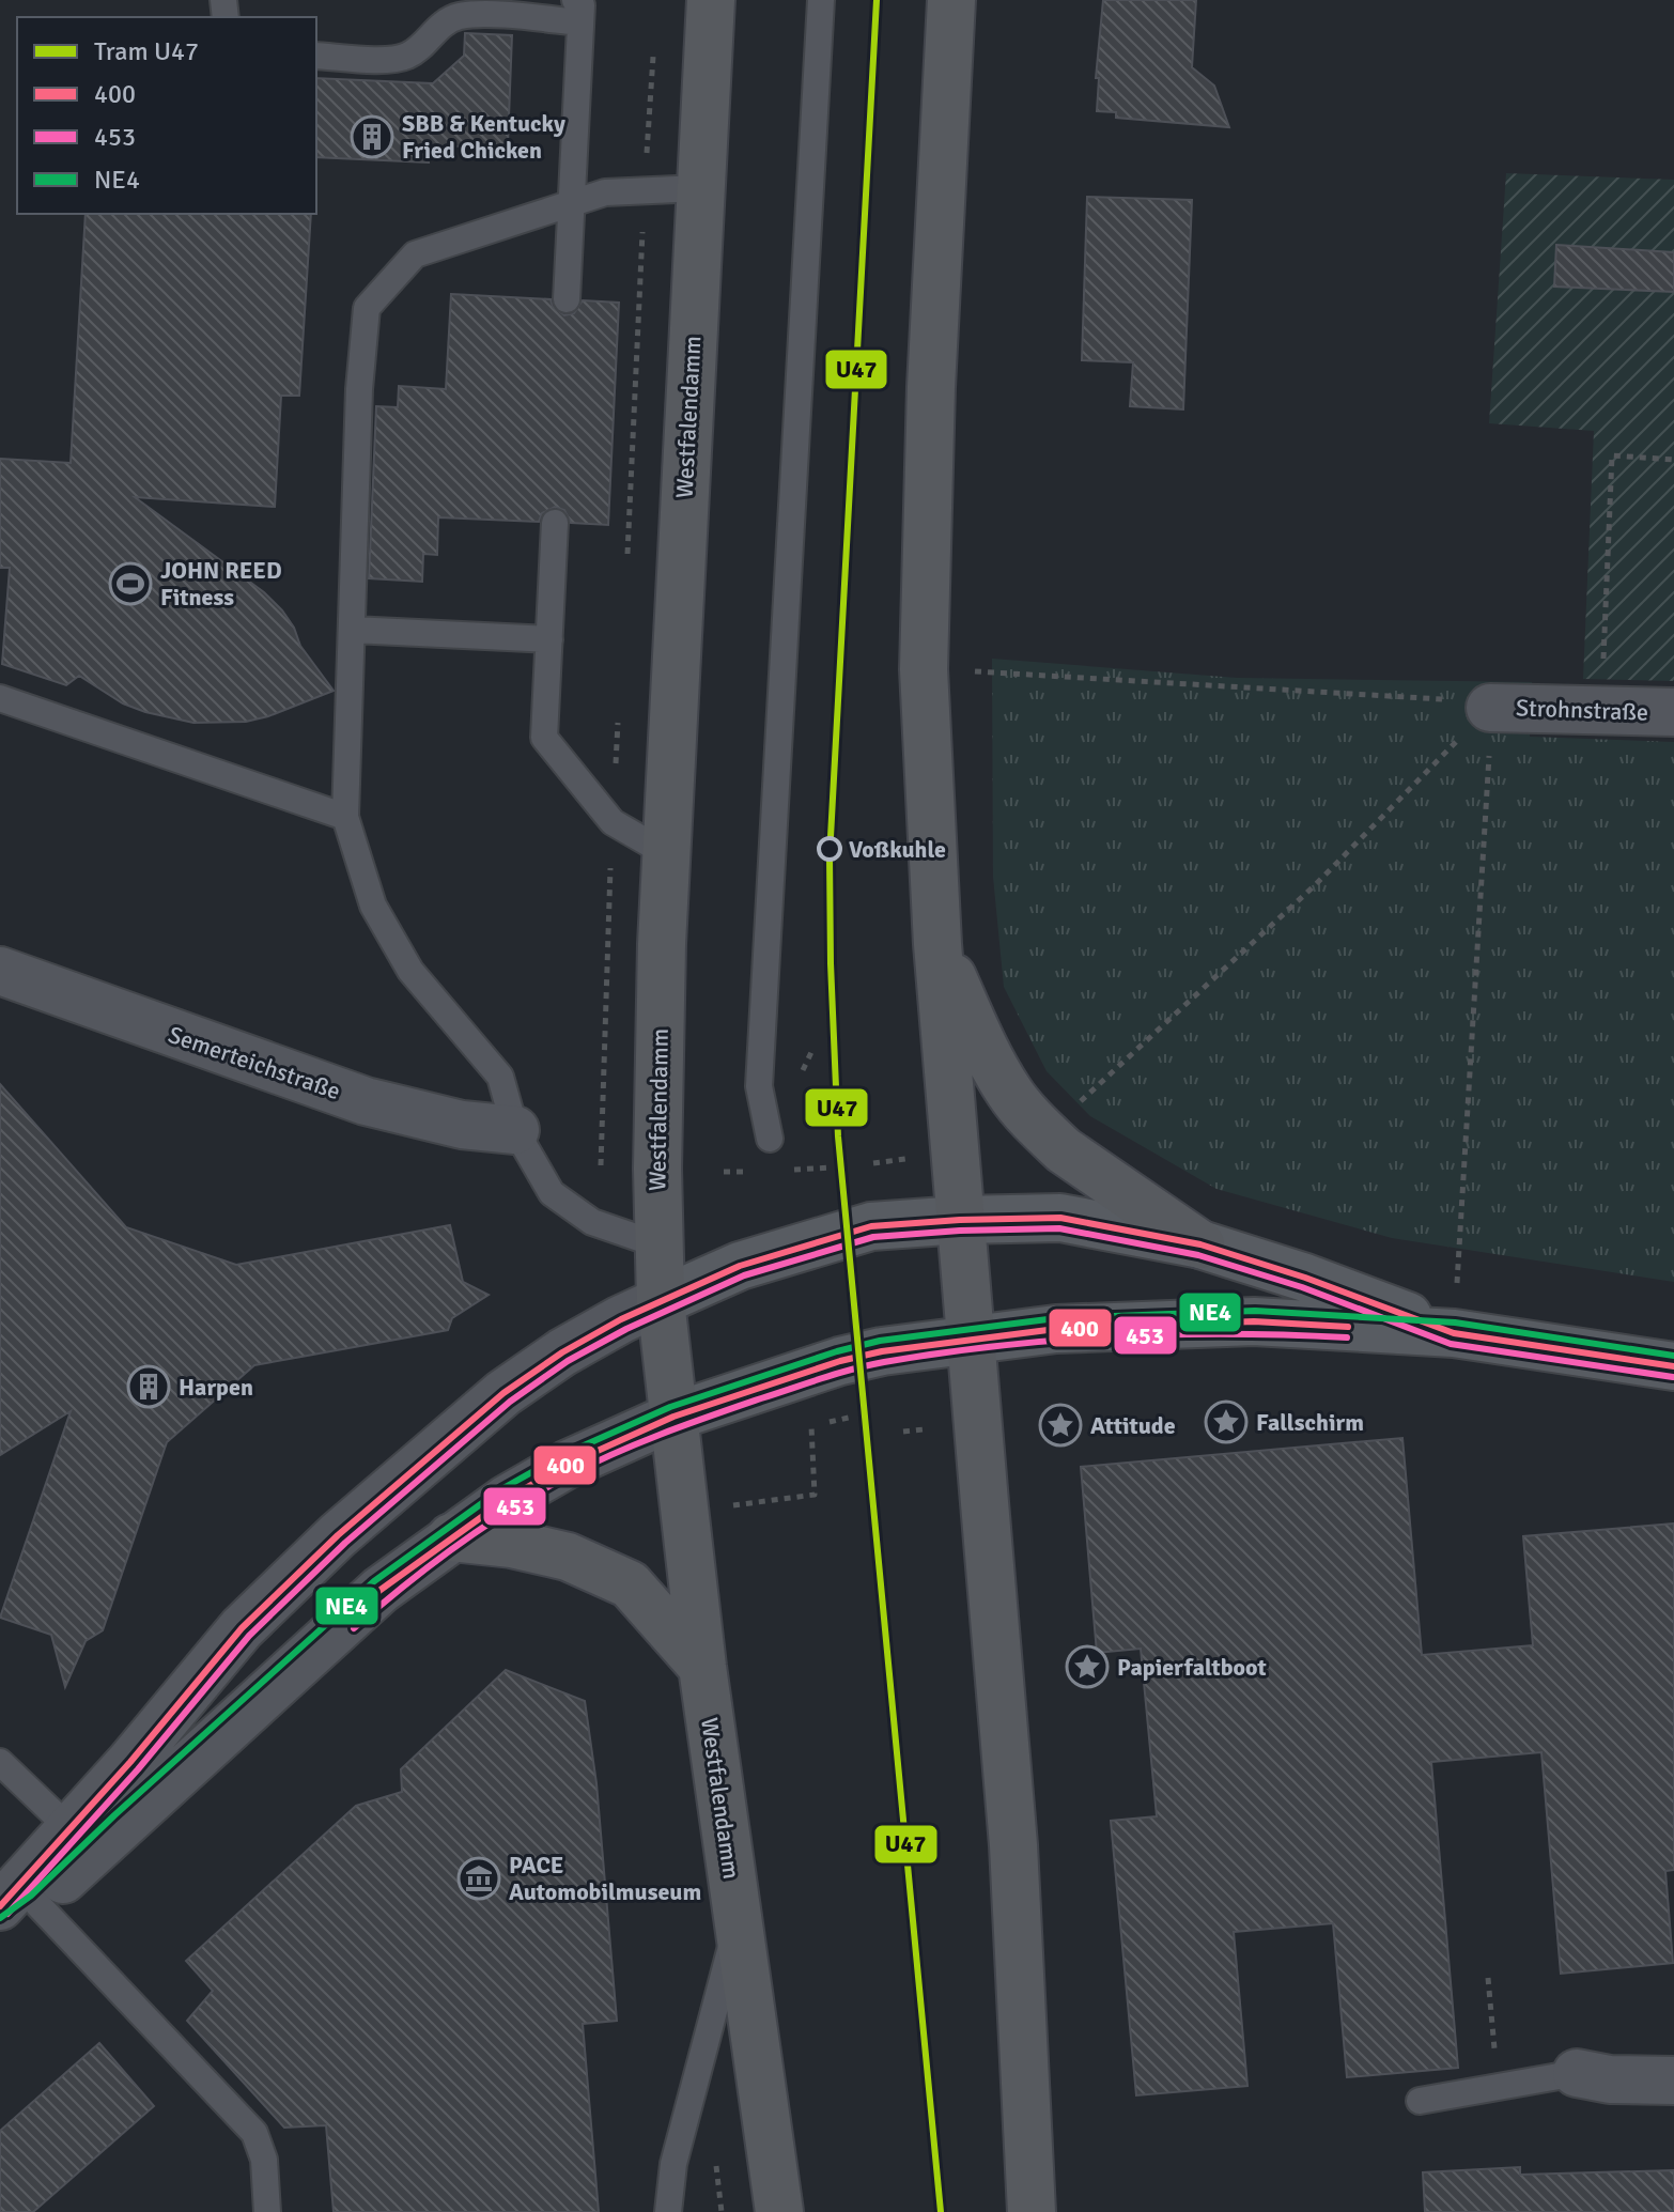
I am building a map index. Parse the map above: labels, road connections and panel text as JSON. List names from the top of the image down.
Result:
{
  "streets": {
    "main road": ["Westfalendamm"],
    "street": ["Strohnstraße", "Semerteichstraße"]
  },
  "places": {
    "building": ["SBB & Kentucky Fried Chicken", "Harpen"],
    "sports": ["JOHN REED Fitness"],
    "other": ["Voßkuhle"],
    "place": ["Fallschirm", "Attitude", "Papierfaltboot"],
    "museum": ["PACE Automobilmuseum"]
  },
  "lines": [
    "tram line U47",
    "transit line 400",
    "transit line 453",
    "transit line NE4"
  ],
  "legend": [
    "Tram U47",
    "400",
    "453",
    "NE4"
  ]
}
